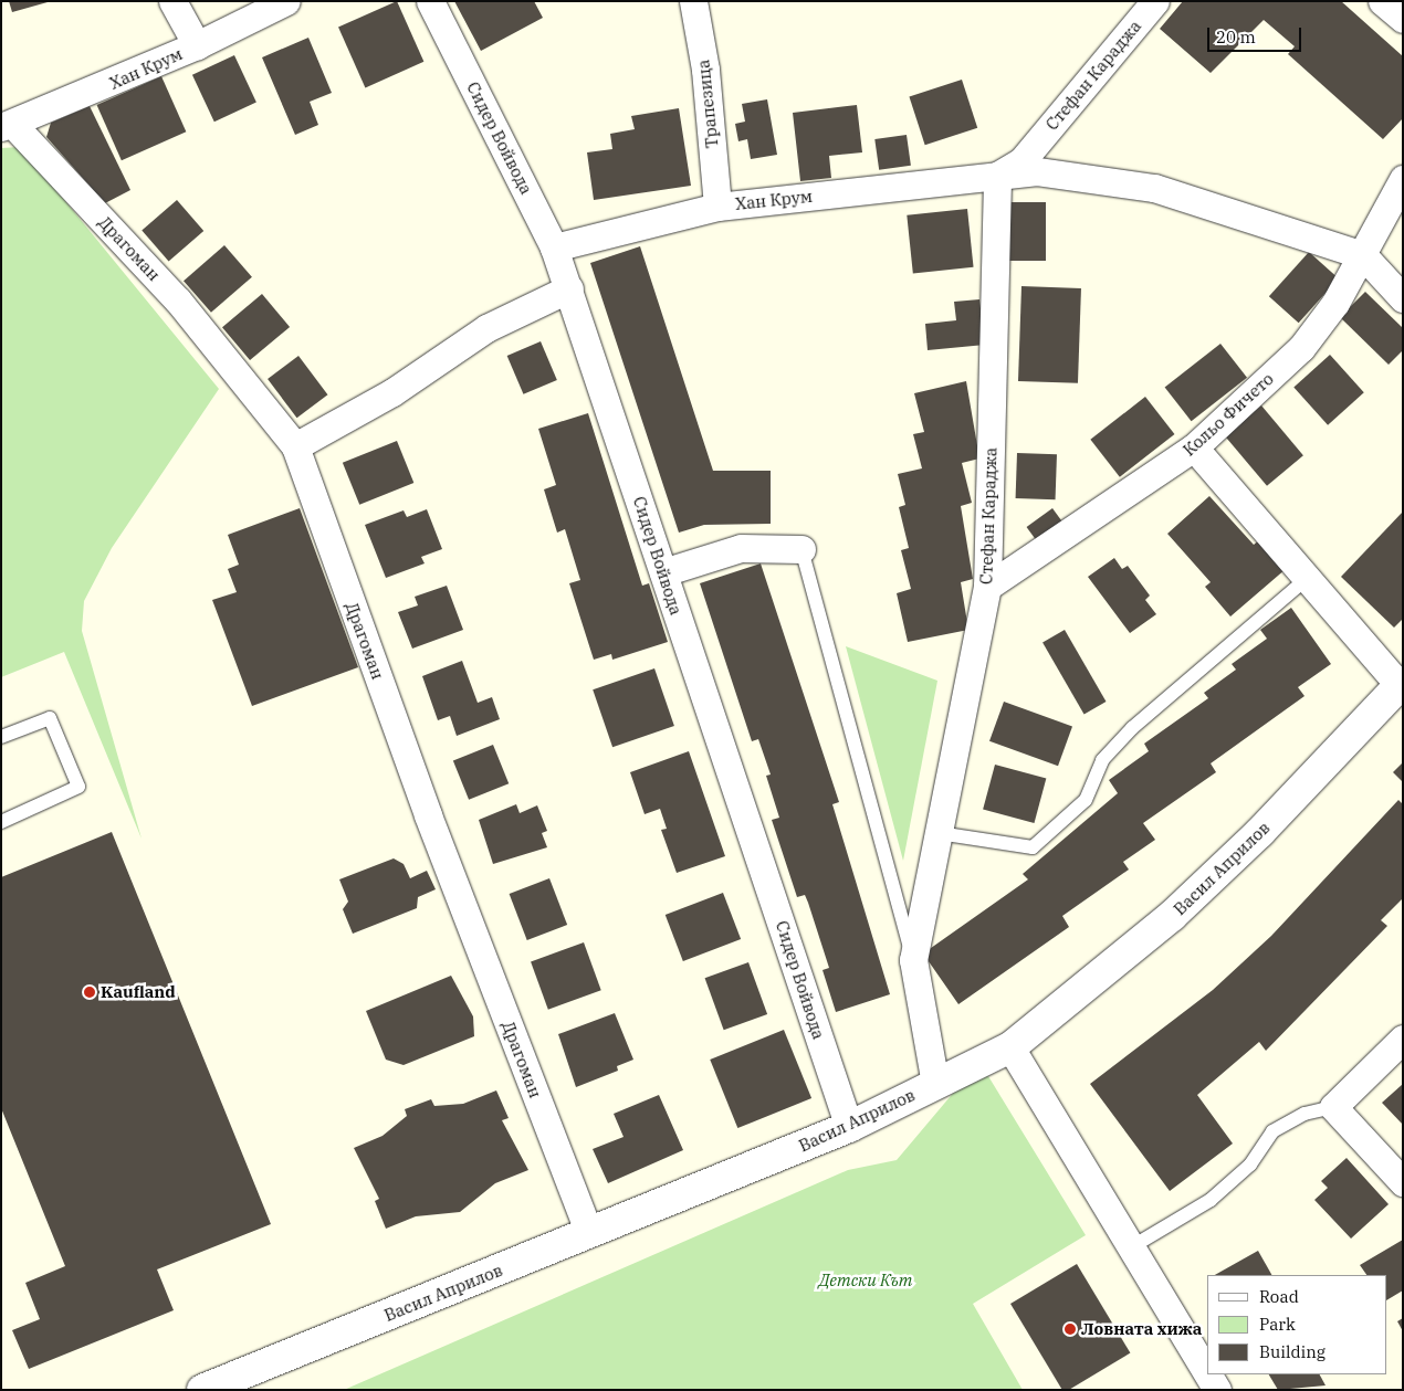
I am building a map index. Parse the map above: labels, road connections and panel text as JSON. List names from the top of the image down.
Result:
{
  "streets": {
    "street": [
      "Хан Крум",
      "Стефан Караджа",
      "Трапезица",
      "Сидер Войвода",
      "Драгоман",
      "Кольо Фичето",
      "Васил Априлов"
    ]
  },
  "crossings": [
    ["Хан Крум", "Стефан Караджа"],
    ["Хан Крум", "Трапезица"],
    ["Хан Крум", "Сидер Войвода"],
    ["Хан Крум", "Драгоман"],
    ["Хан Крум", "Кольо Фичето"],
    ["Стефан Караджа", "Кольо Фичето"],
    ["Стефан Караджа", "Васил Априлов"],
    ["Сидер Войвода", "Васил Априлов"],
    ["Драгоман", "Васил Априлов"]
  ],
  "parks": ["Детски Кът"],
  "places": ["Kaufland", "Ловната хижа"],
  "legend": ["Road", "Park", "Building"],
  "scale_bar": "20 m"
}
